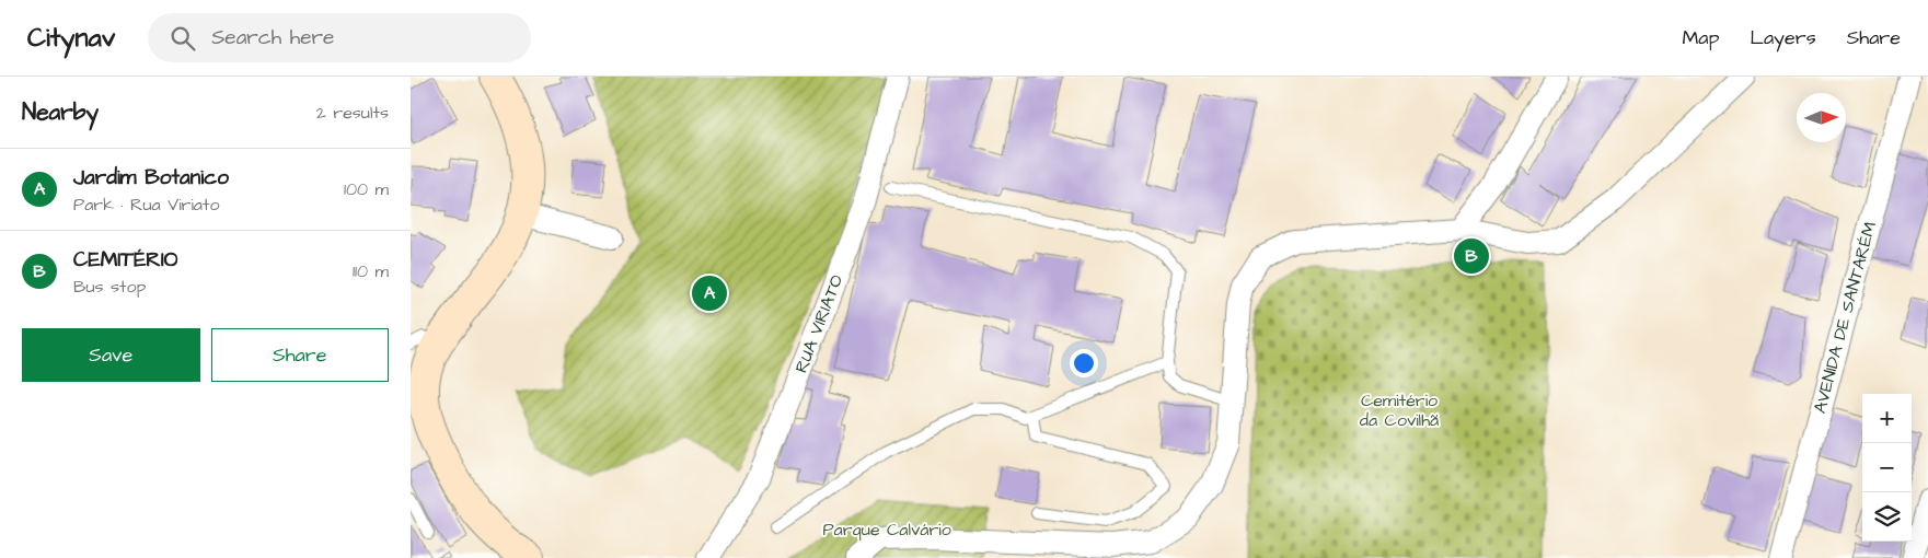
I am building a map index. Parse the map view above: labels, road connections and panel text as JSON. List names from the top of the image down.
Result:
{
  "streets": {
    "street": ["AVENIDA DE SANTARÉM", "RUA VIRIATO"]
  },
  "parks": ["Cemitério da Covilhã", "Parque Calvário"],
  "north": "right",
  "page": {
    "header": "Citynav",
    "search": "Search here",
    "nav": ["Map", "Layers", "Share"],
    "heading": ["Nearby", "2 results"],
    "list": [
      {
        "mark": "A",
        "name": "Jardim Botanico",
        "note": "Park · Rua Viriato",
        "value": "100 m"
      },
      {
        "mark": "B",
        "name": "CEMITÉRIO",
        "note": "Bus stop",
        "value": "110 m"
      }
    ],
    "pins": ["B", "A"],
    "buttons": ["Save", "Share"],
    "map_buttons": ["+", "−"]
  }
}
